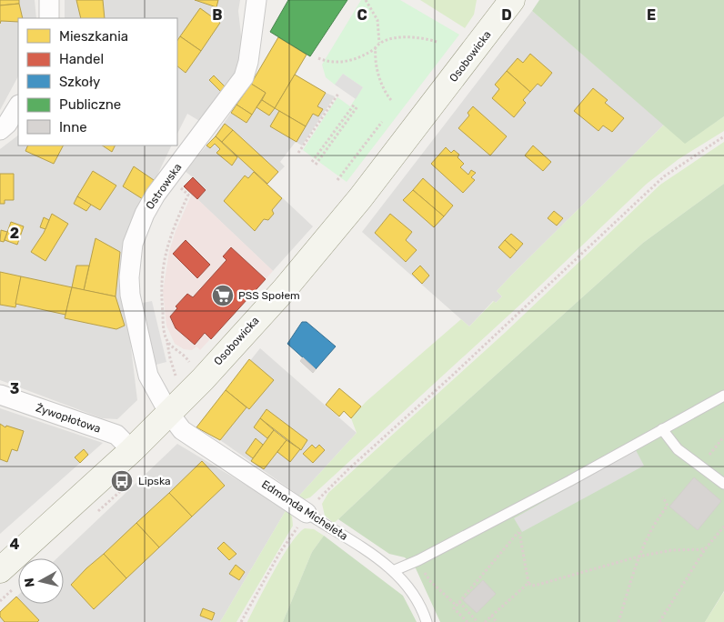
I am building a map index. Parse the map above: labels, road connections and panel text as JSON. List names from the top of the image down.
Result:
{
  "streets": {
    "street": [
      "Osobowicka",
      "Ostrowska",
      "Żywopłotowa",
      "Edmonda Micheleta"
    ]
  },
  "crossings": [
    ["Osobowicka", "Ostrowska"],
    ["Osobowicka", "Żywopłotowa"],
    ["Osobowicka", "Edmonda Micheleta"],
    ["Ostrowska", "Edmonda Micheleta"]
  ],
  "places": {
    "supermarket": ["PSS Społem"],
    "bus stop": ["Lipska"]
  },
  "legend": [
    "Mieszkania",
    "Handel",
    "Szkoły",
    "Publiczne",
    "Inne"
  ],
  "north": "left",
  "grid": {
    "columns": [
      "B",
      "C",
      "D",
      "E"
    ],
    "rows": ["2", "3", "4"]
  }
}
